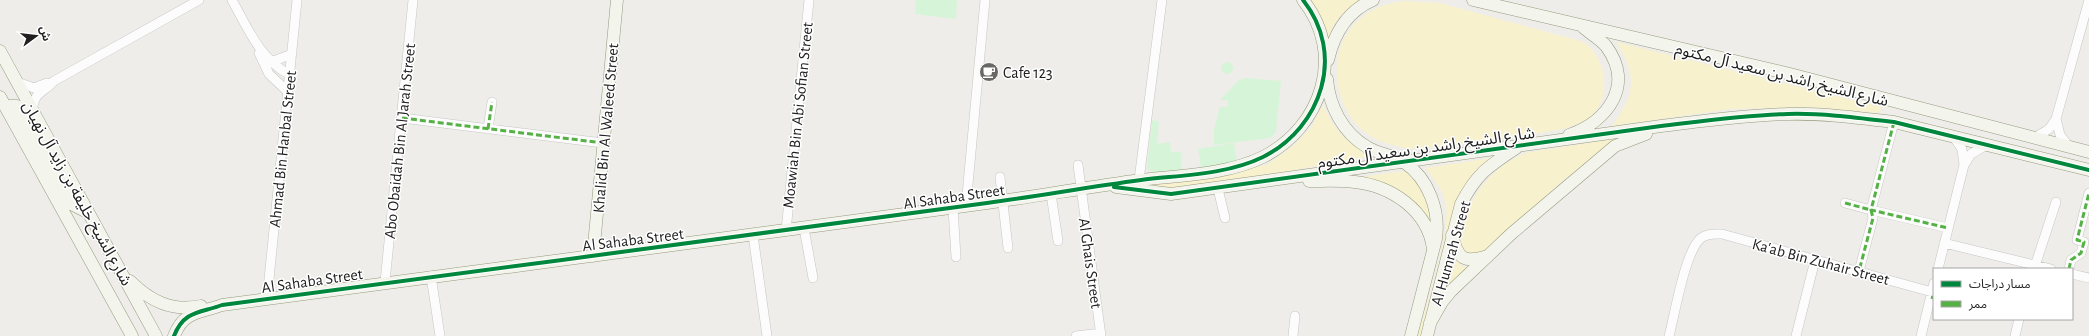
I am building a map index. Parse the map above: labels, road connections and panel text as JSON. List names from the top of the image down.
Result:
{
  "streets": {
    "street": [
      "شارع الشيخ راشد بن سعيد آل مكتوم",
      "Moawiah Bin Abi Sofian Street",
      "Khalid Bin Al Waleed Street",
      "Abo Obaidah Bin Al Jarah Street",
      "Ahmad Bin Hanbal Street",
      "شارع الشيخ خليفة بن زايد آل نهيان",
      "Al Sahaba Street",
      "Al Humrah Street",
      "Ka'ab Bin Zuhair Street",
      "Al Ghais Street"
    ]
  },
  "crossings": [
    ["شارع الشيخ راشد بن سعيد آل مكتوم", "Al Sahaba Street"],
    ["شارع الشيخ راشد بن سعيد آل مكتوم", "Al Humrah Street"],
    ["Moawiah Bin Abi Sofian Street", "Al Sahaba Street"],
    ["Khalid Bin Al Waleed Street", "Al Sahaba Street"],
    ["Abo Obaidah Bin Al Jarah Street", "Al Sahaba Street"],
    ["Ahmad Bin Hanbal Street", "Al Sahaba Street"],
    ["شارع الشيخ خليفة بن زايد آل نهيان", "Al Sahaba Street"],
    ["Al Sahaba Street", "Al Ghais Street"]
  ],
  "places": {
    "cafe": ["Cafe 123"]
  },
  "legend": ["مسار دراجات", "ممر"],
  "north": "right"
}
